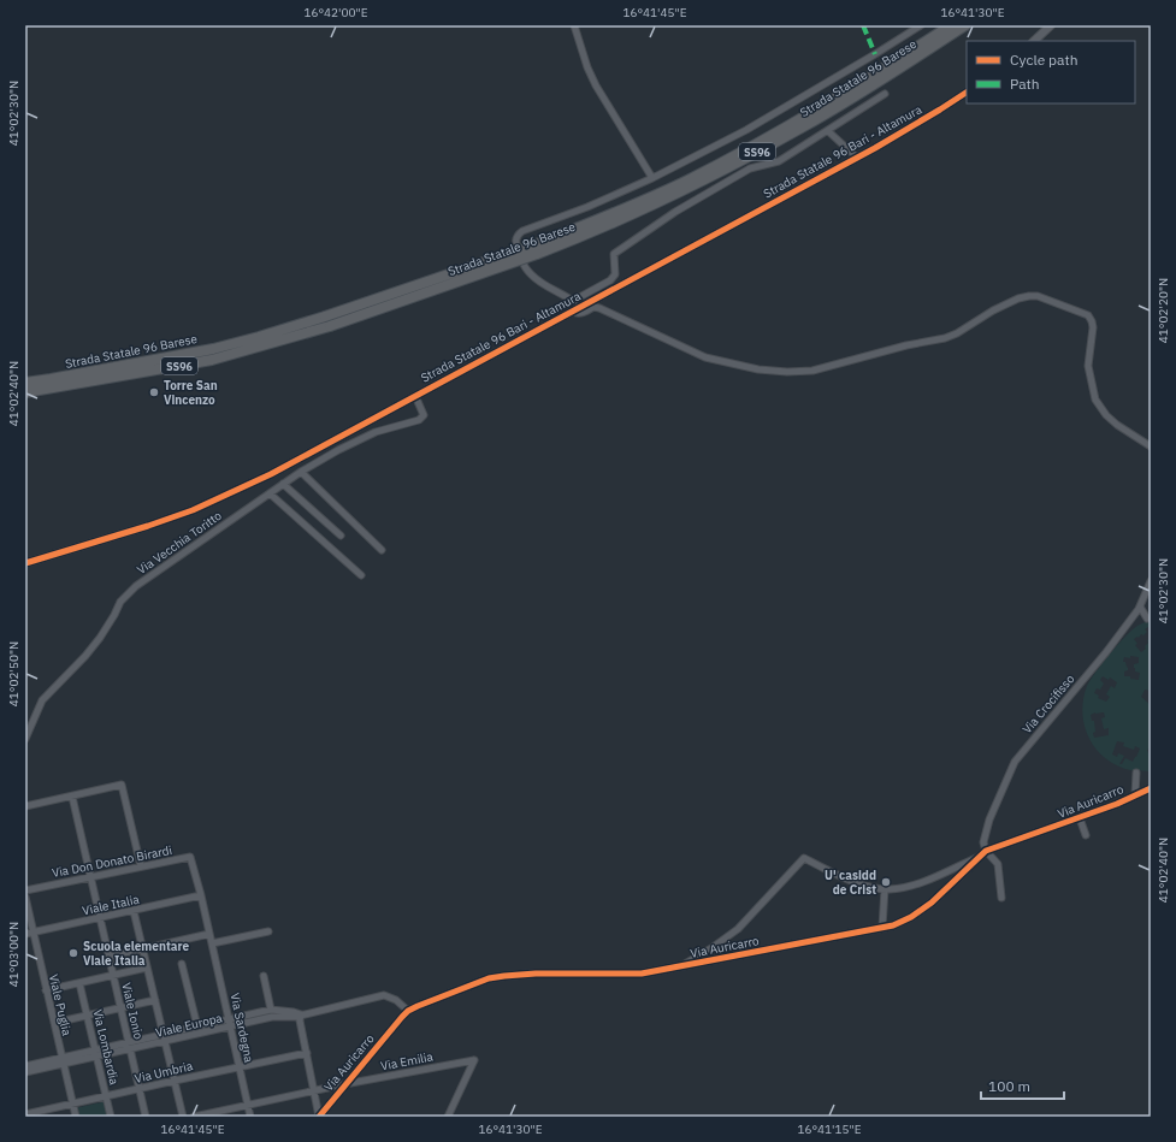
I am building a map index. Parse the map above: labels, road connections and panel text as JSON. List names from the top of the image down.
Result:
{
  "streets": {
    "highway": ["Strada Statale 96 Barese", "SS96"],
    "street": [
      "Strada Statale 96 Bari - Altamura",
      "Via Vecchia Toritto",
      "Via Crocifisso",
      "Via Auricarro",
      "Via Don Donato Birardi",
      "Viale Italia",
      "Viale Puglia",
      "Viale Ionio",
      "Viale Europa",
      "Via Sardegna",
      "Via Lombardia",
      "Via Emilia",
      "Via Umbria"
    ]
  },
  "crossings": [
    ["Strada Statale 96 Bari - Altamura", "Via Vecchia Toritto"],
    ["Via Crocifisso", "Via Auricarro"],
    ["Via Auricarro", "Viale Europa"],
    ["Via Auricarro", "Via Emilia"],
    ["Via Don Donato Birardi", "Viale Italia"],
    ["Via Don Donato Birardi", "Viale Ionio"],
    ["Via Don Donato Birardi", "Via Sardegna"],
    ["Viale Italia", "Viale Puglia"],
    ["Viale Italia", "Viale Ionio"],
    ["Viale Italia", "Via Sardegna"],
    ["Viale Puglia", "Viale Europa"],
    ["Viale Puglia", "Via Umbria"],
    ["Viale Ionio", "Viale Europa"],
    ["Viale Ionio", "Via Umbria"],
    ["Viale Europa", "Via Sardegna"],
    ["Viale Europa", "Via Lombardia"],
    ["Via Sardegna", "Via Emilia"],
    ["Via Sardegna", "Via Umbria"],
    ["Via Lombardia", "Via Umbria"]
  ],
  "places": ["Torre San Vincenzo", "U' casidd de Crist", "Scuola elementare Viale Italia"],
  "legend": ["Cycle path", "Path"],
  "scale_bar": "100 m",
  "coordinates": [
    "16°42'00\"E",
    "16°41'45\"E",
    "16°41'30\"E",
    "41°02'30\"N",
    "41°02'20\"N",
    "41°02'40\"N",
    "41°02'50\"N",
    "41°03'00\"N",
    "16°41'15\"E"
  ]
}
